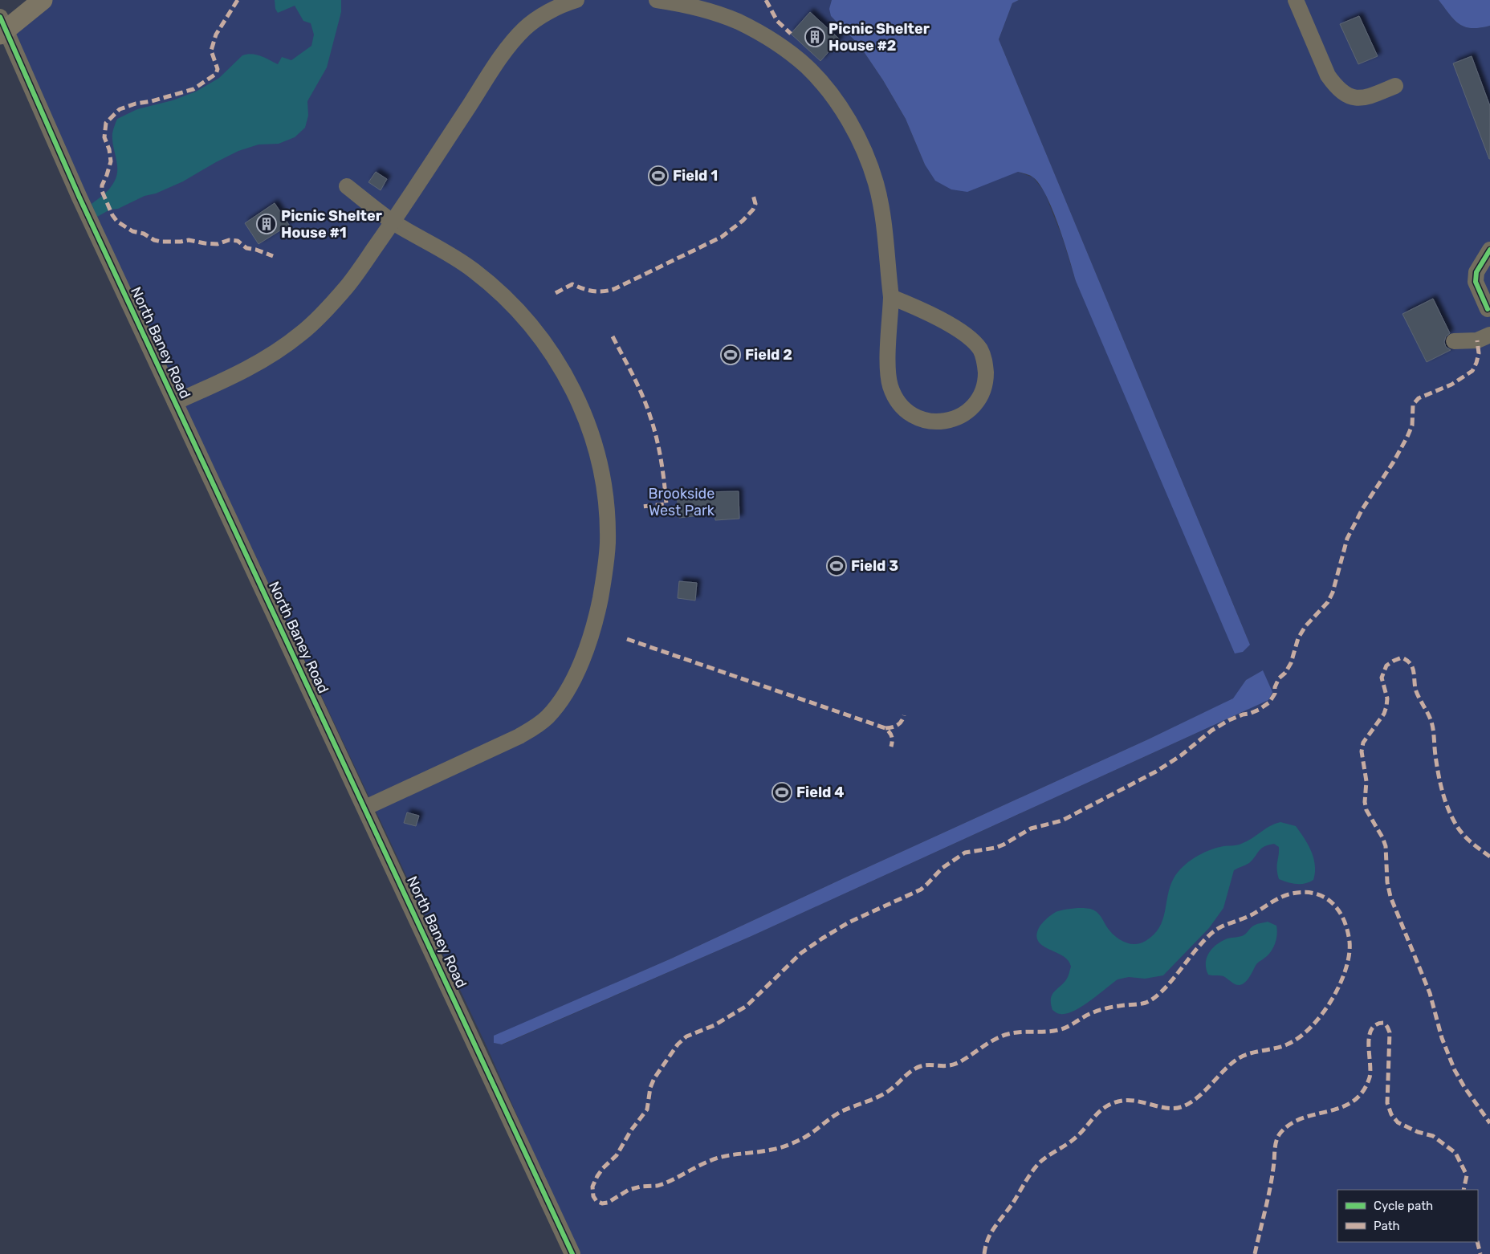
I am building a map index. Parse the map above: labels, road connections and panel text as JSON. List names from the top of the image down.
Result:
{
  "streets": {
    "street": ["North Baney Road"]
  },
  "parks": ["Brookside West Park"],
  "places": {
    "building": ["Picnic Shelter House #2", "Picnic Shelter House #1"],
    "sports": [
      "Field 1",
      "Field 2",
      "Field 3",
      "Field 4"
    ]
  },
  "legend": ["Cycle path", "Path"]
}
